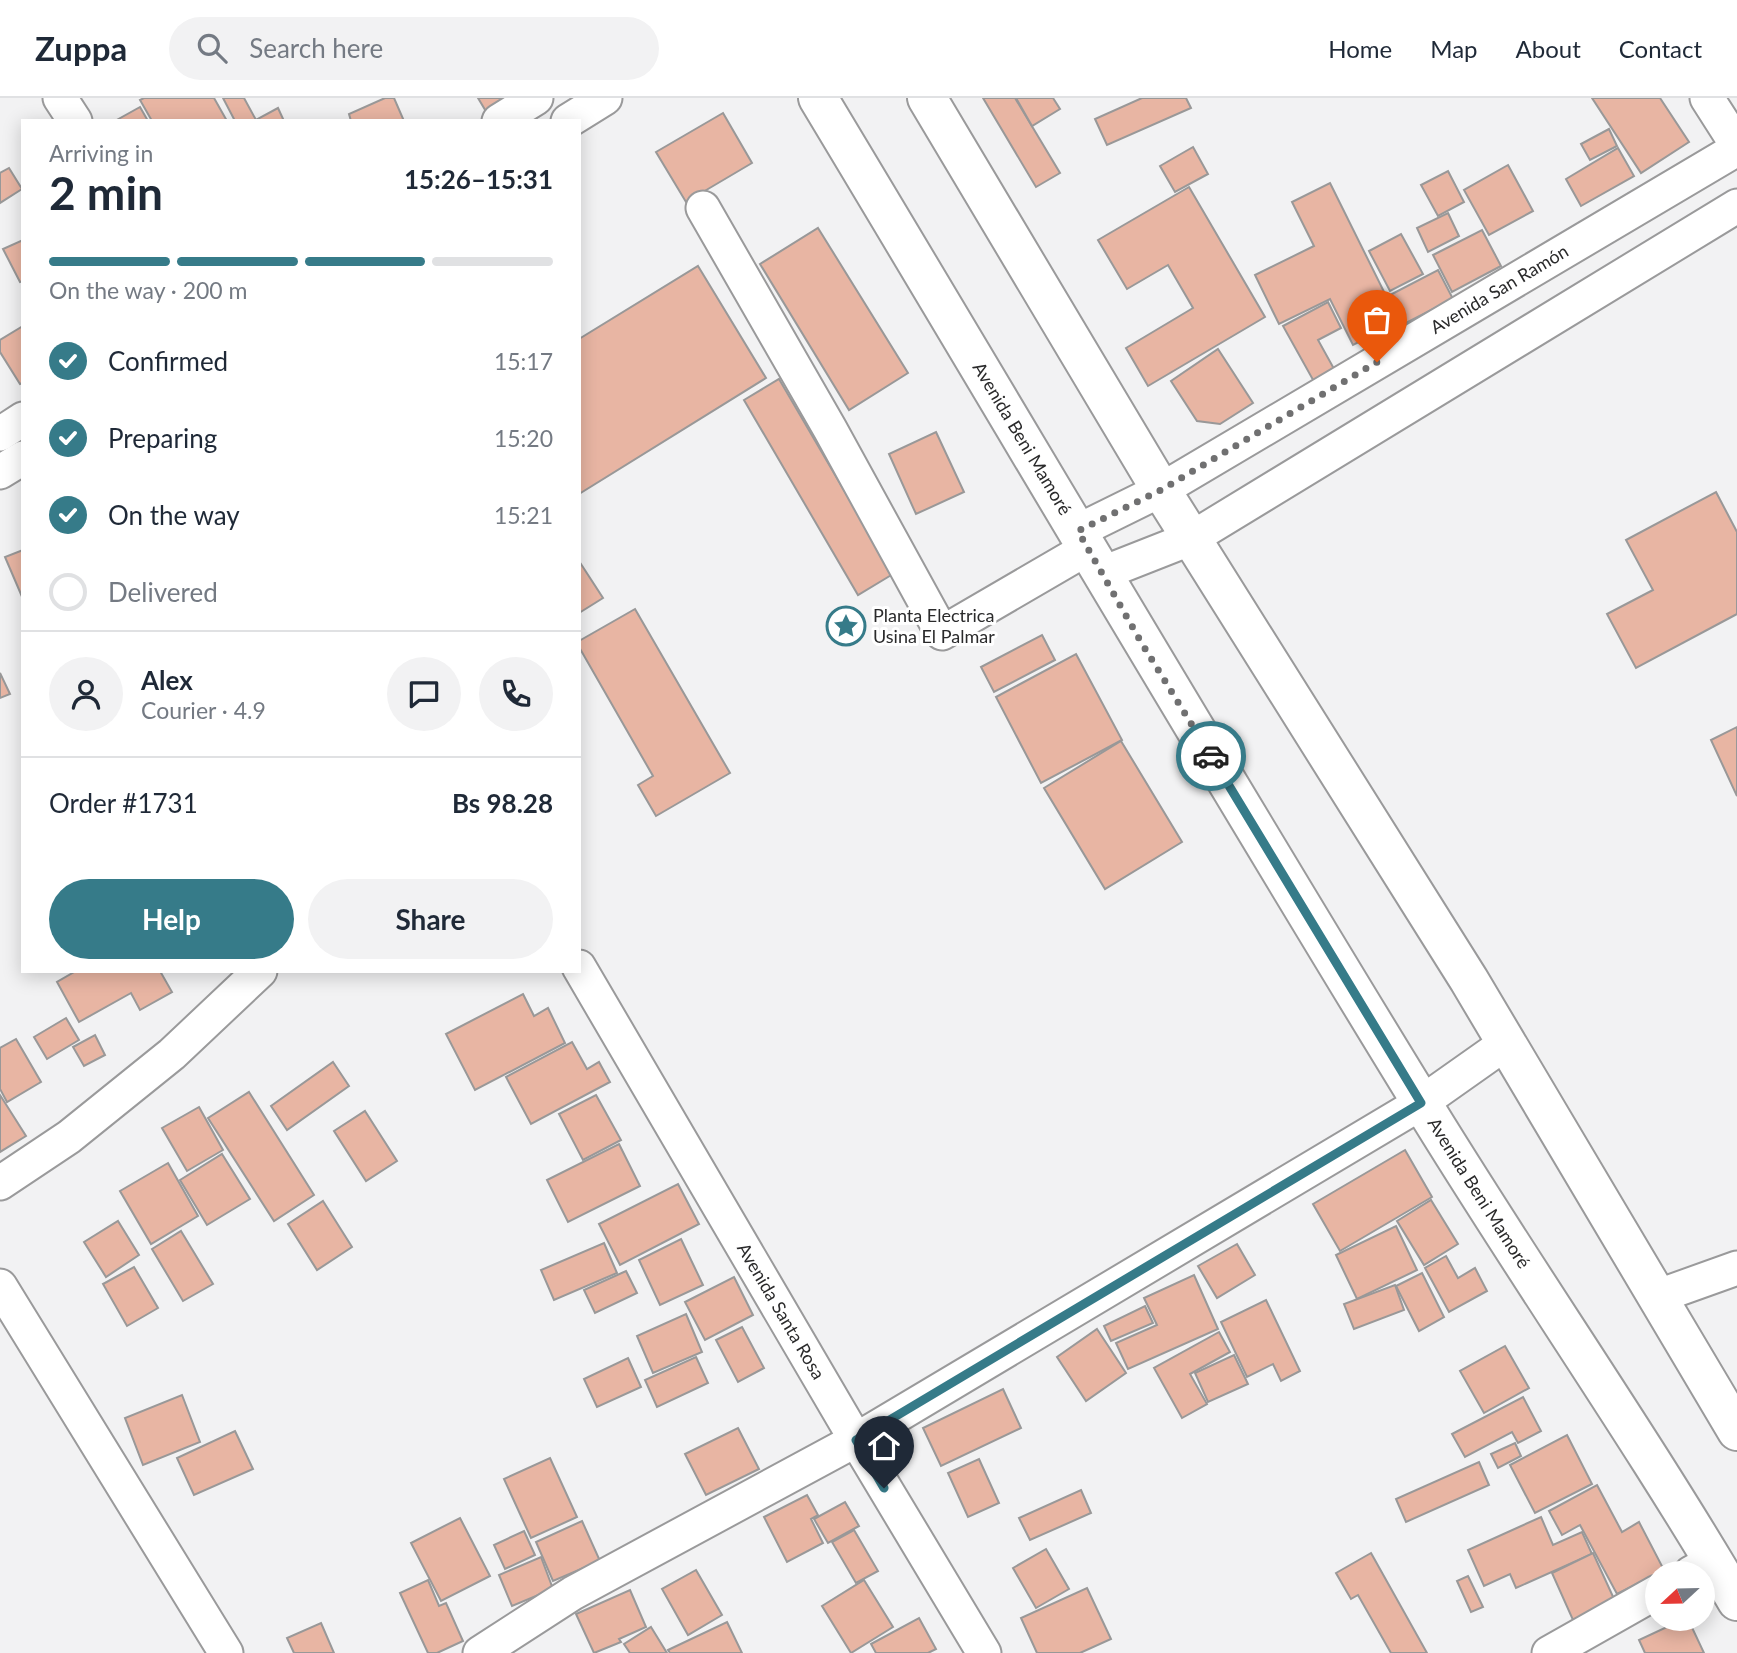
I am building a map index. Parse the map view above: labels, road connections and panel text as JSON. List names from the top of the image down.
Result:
{
  "streets": {
    "street": ["Avenida San Ramón", "Avenida Beni Mamoré", "Avenida Santa Rosa"]
  },
  "crossings": [
    ["Avenida San Ramón", "Avenida Beni Mamoré"]
  ],
  "places": {
    "place": ["Planta Electrica Usina El Palmar"]
  },
  "north": "left",
  "page": {
    "header": "Zuppa",
    "search": "Search here",
    "nav": [
      "Home",
      "Map",
      "About",
      "Contact"
    ],
    "heading": ["2 min", "Arriving in", "15:26–15:31"],
    "panel": [
      "Alex",
      "Courier · 4.9",
      "Order #1731",
      "Bs 98.28"
    ],
    "bar": "On the way · 200 m",
    "list": [
      ["Confirmed", "15:17"],
      ["Preparing", "15:20"],
      ["On the way", "15:21"],
      "Delivered"
    ],
    "buttons": ["Help", "Share"]
  }
}
